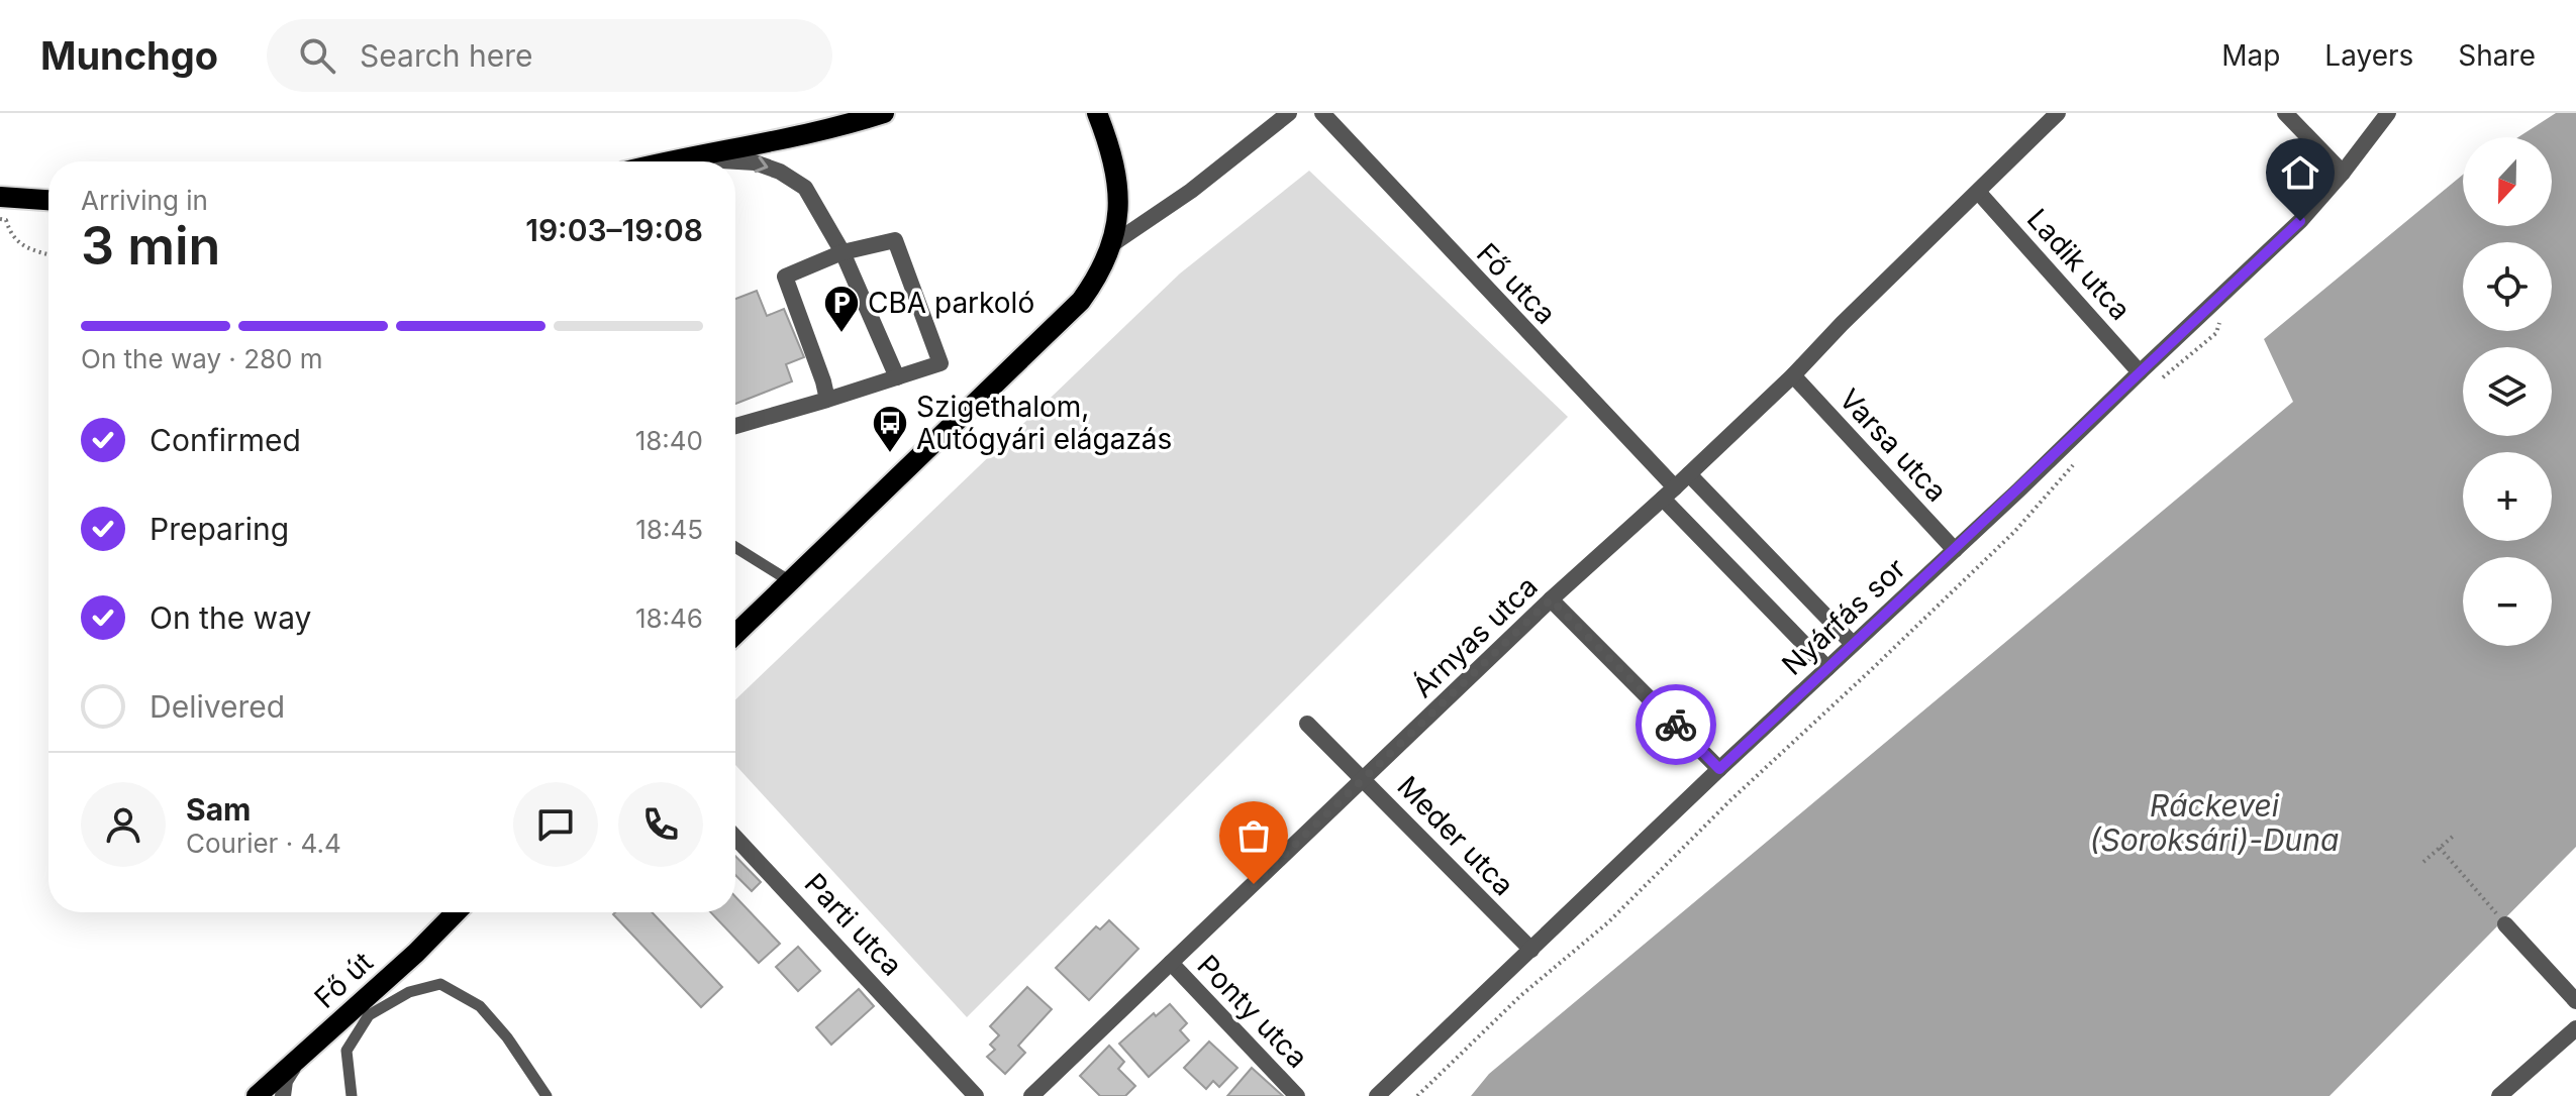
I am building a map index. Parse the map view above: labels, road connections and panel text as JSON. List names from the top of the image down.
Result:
{
  "streets": {
    "main road": ["Fő út"],
    "street": [
      "Ladik utca",
      "Fő utca",
      "Varsa utca",
      "Nyárfás sor",
      "Árnyas utca",
      "Meder utca",
      "Parti utca",
      "Ponty utca"
    ]
  },
  "crossings": [
    ["Ladik utca", "Nyárfás sor"],
    ["Ladik utca", "Árnyas utca"],
    ["Fő utca", "Nyárfás sor"],
    ["Fő utca", "Árnyas utca"],
    ["Varsa utca", "Nyárfás sor"],
    ["Varsa utca", "Árnyas utca"],
    ["Nyárfás sor", "Meder utca"],
    ["Árnyas utca", "Meder utca"],
    ["Árnyas utca", "Ponty utca"]
  ],
  "water": ["Ráckevei (Soroksári)-Duna"],
  "places": {
    "parking": ["CBA parkoló"],
    "bus stop": ["Szigethalom, Autógyári elágazás"]
  },
  "north": "bottom",
  "page": {
    "header": "Munchgo",
    "search": "Search here",
    "nav": ["Map", "Layers", "Share"],
    "map_buttons": ["+", "−"],
    "heading": ["3 min", "Arriving in", "19:03–19:08"],
    "panel": ["Sam", "Courier · 4.4"],
    "bar": "On the way · 280 m",
    "list": [
      ["Confirmed", "18:40"],
      ["Preparing", "18:45"],
      ["On the way", "18:46"],
      "Delivered"
    ]
  }
}
